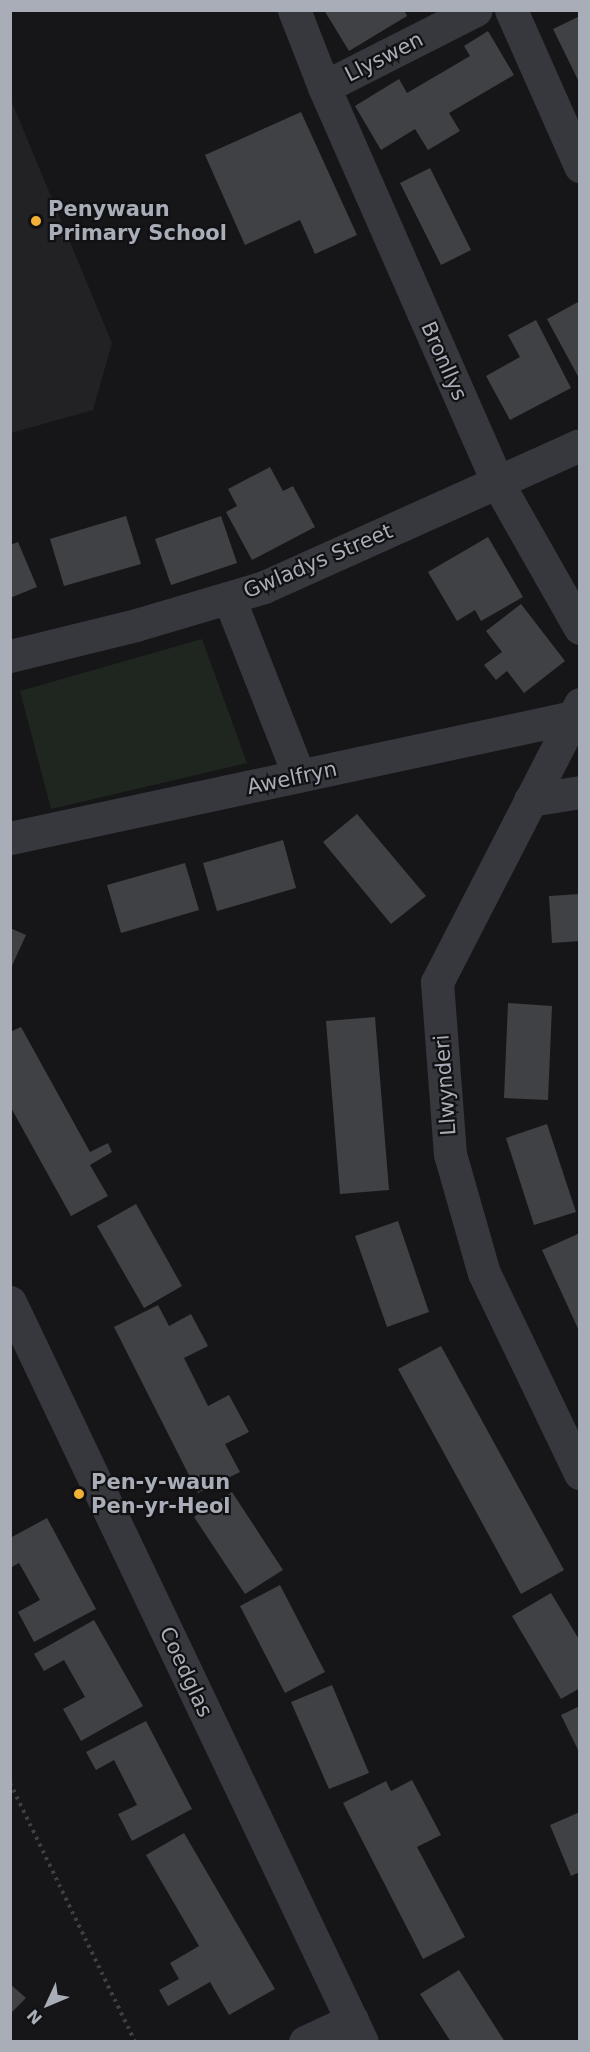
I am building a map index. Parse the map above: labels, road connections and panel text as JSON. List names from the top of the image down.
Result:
{
  "streets": {
    "street": [
      "Llyswen",
      "Bronllys",
      "Gwladys Street",
      "Awelfryn",
      "Llwynderi",
      "Coedglas"
    ]
  },
  "crossings": [
    ["Llyswen", "Bronllys"],
    ["Bronllys", "Gwladys Street"],
    ["Awelfryn", "Llwynderi"]
  ],
  "places": ["Penywaun Primary School", "Pen-y-waun Pen-yr-Heol"],
  "north": "bottom left"
}
